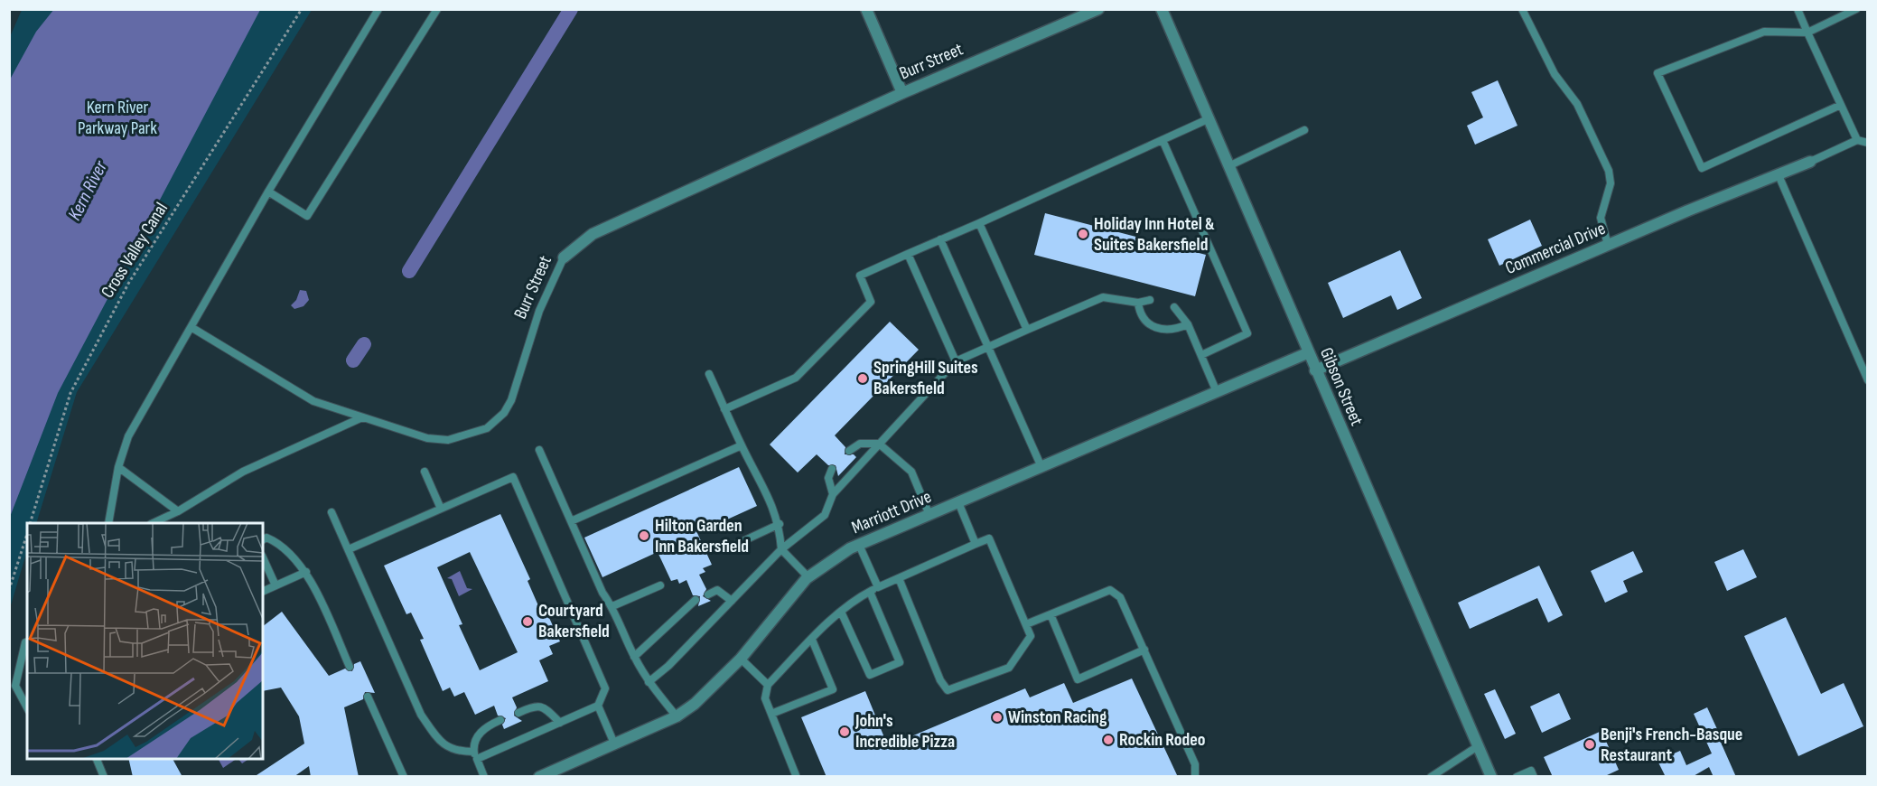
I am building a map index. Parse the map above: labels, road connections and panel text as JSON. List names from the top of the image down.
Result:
{
  "streets": {
    "street": [
      "Burr Street",
      "Commercial Drive",
      "Gibson Street",
      "Marriott Drive"
    ],
    "path": ["Cross Valley Canal"]
  },
  "crossings": [
    ["Commercial Drive", "Gibson Street"],
    ["Gibson Street", "Marriott Drive"]
  ],
  "water": ["Kern River"],
  "parks": ["Kern River Parkway Park"],
  "places": [
    "Holiday Inn Hotel & Suites Bakersfield",
    "SpringHill Suites Bakersfield",
    "Hilton Garden Inn Bakersfield",
    "Courtyard Bakersfield",
    "Winston Racing",
    "John's Incredible Pizza",
    "Rockin Rodeo",
    "Benji's French-Basque Restaurant"
  ]
}
